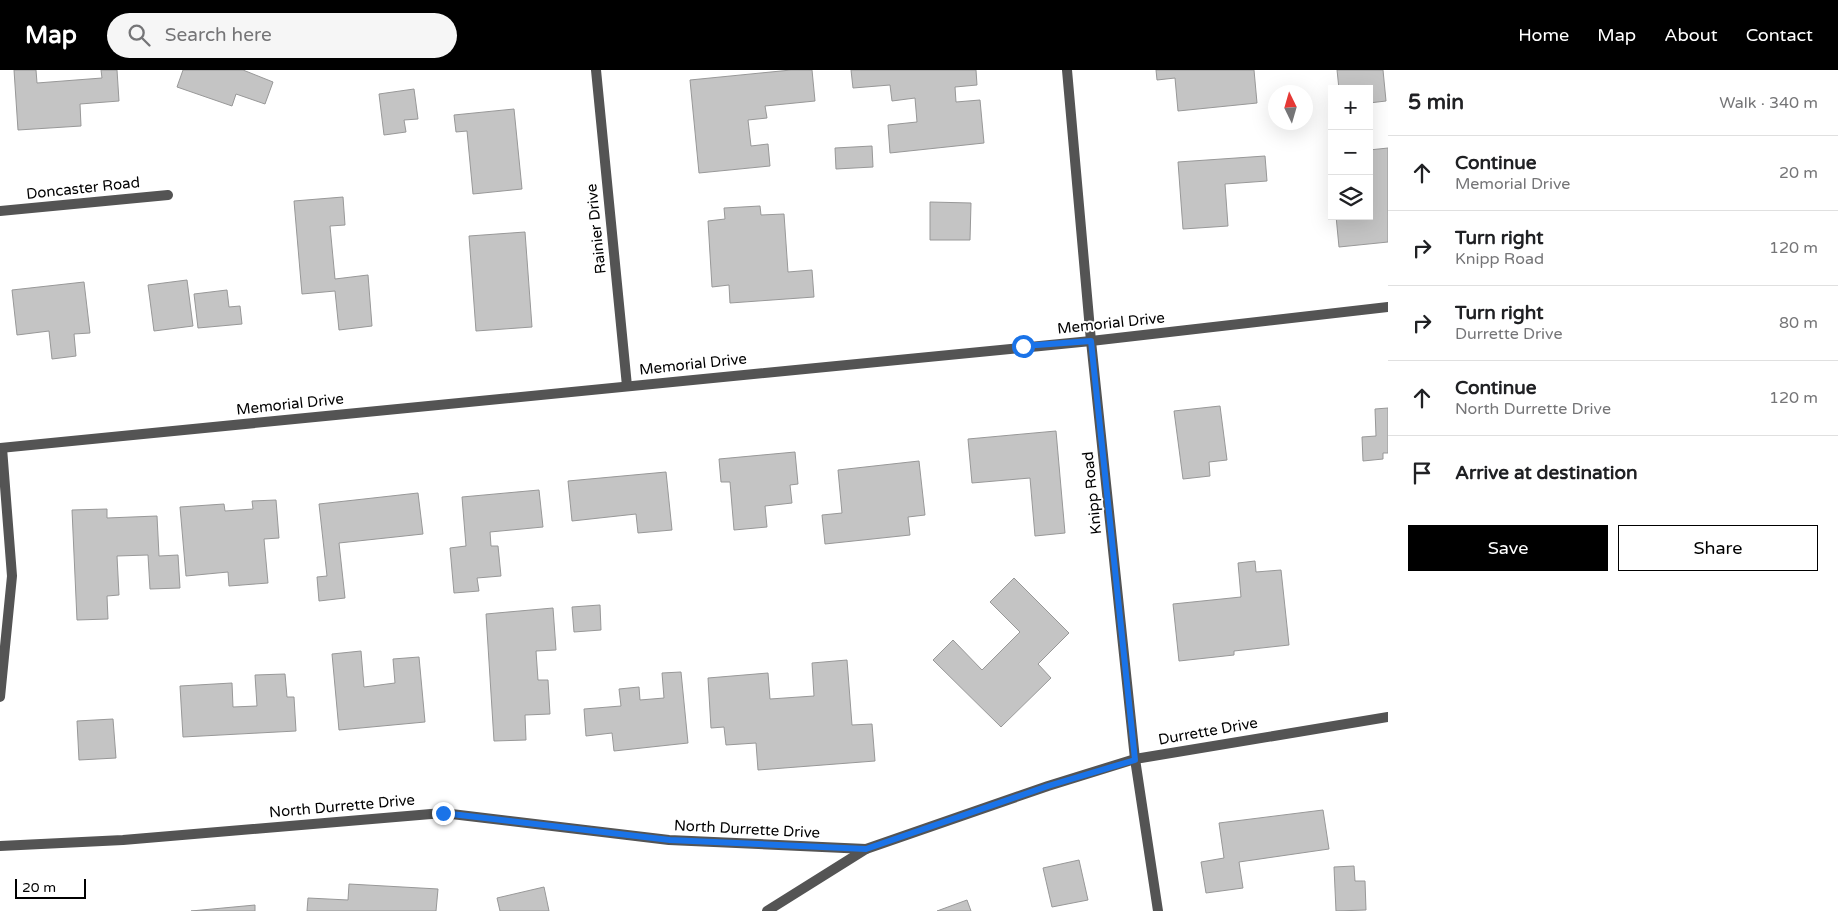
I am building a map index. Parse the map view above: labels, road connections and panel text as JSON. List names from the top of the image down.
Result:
{
  "streets": {
    "street": [
      "Doncaster Road",
      "Rainier Drive",
      "Memorial Drive",
      "Knipp Road",
      "Durrette Drive",
      "North Durrette Drive"
    ]
  },
  "crossings": [
    ["Rainier Drive", "Memorial Drive"],
    ["Memorial Drive", "Knipp Road"],
    ["Knipp Road", "Durrette Drive"],
    ["Durrette Drive", "North Durrette Drive"]
  ],
  "scale_bar": "20 m",
  "north": "top",
  "page": {
    "header": "Map",
    "search": "Search here",
    "nav": [
      "Home",
      "Map",
      "About",
      "Contact"
    ],
    "heading": ["5 min", "Walk · 340 m"],
    "map_buttons": ["+", "−"],
    "list": [
      ["Continue", "Memorial Drive", "20 m"],
      ["Turn right", "Knipp Road", "120 m"],
      ["Turn right", "Durrette Drive", "80 m"],
      ["Continue", "North Durrette Drive", "120 m"],
      "Arrive at destination"
    ],
    "buttons": ["Save", "Share"],
    "scale": "20 m"
  }
}
